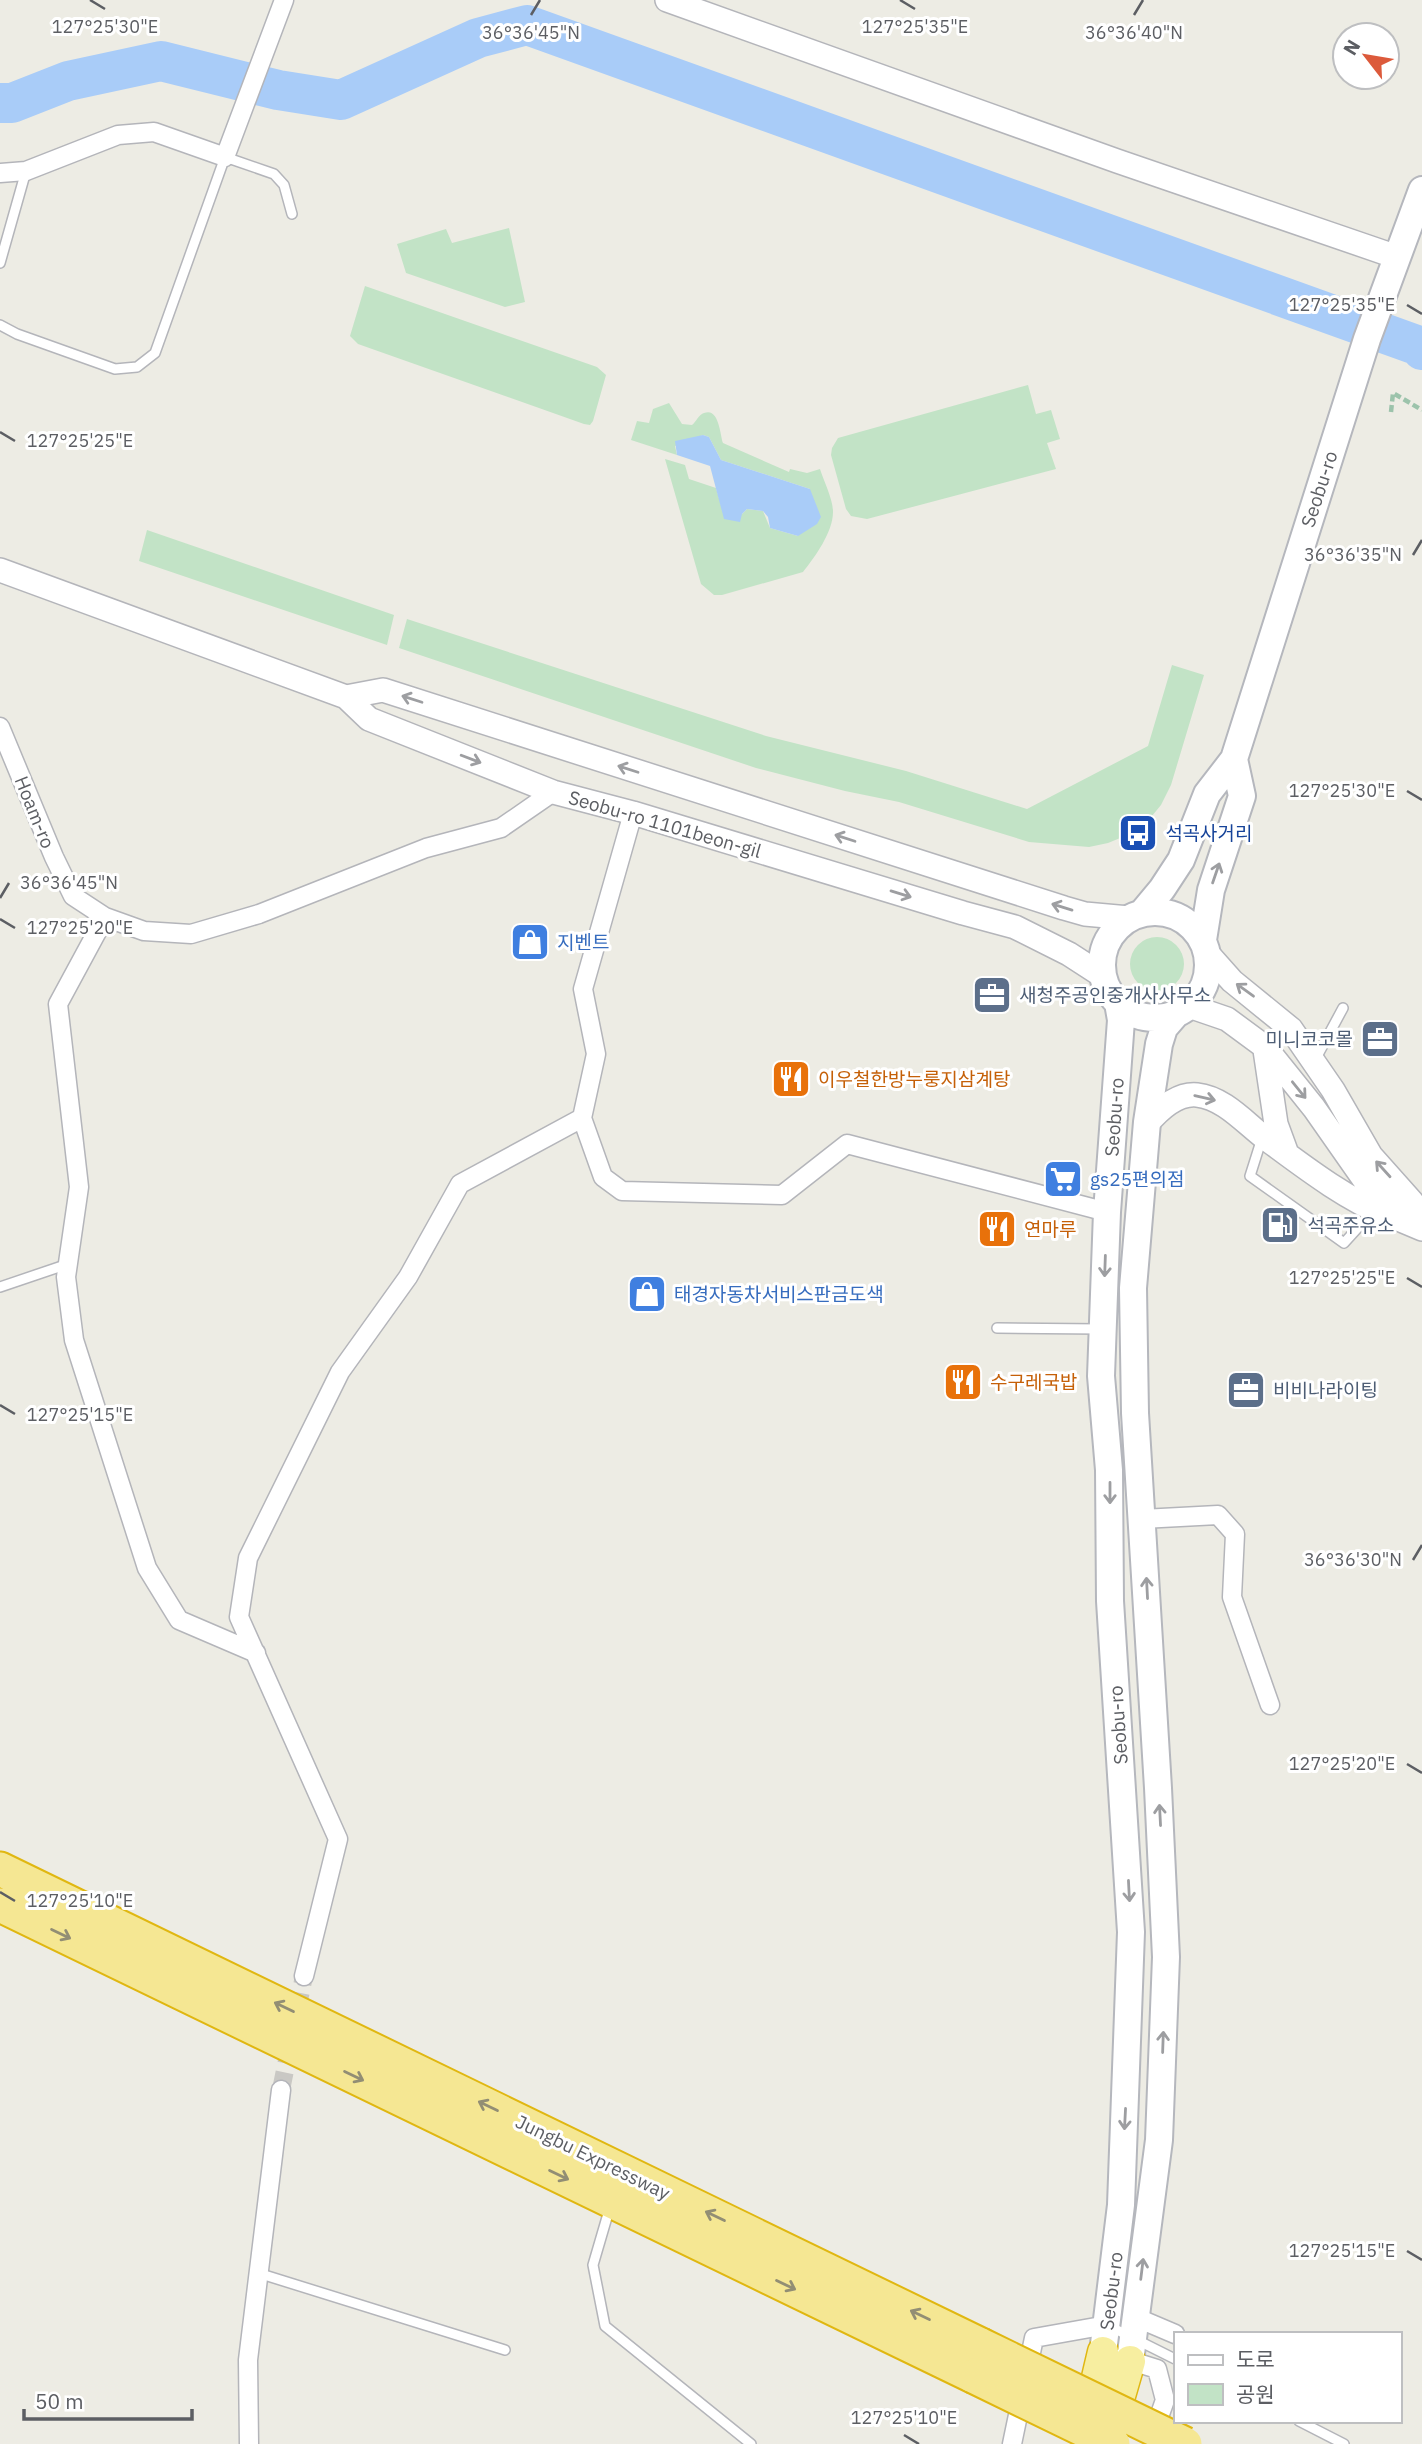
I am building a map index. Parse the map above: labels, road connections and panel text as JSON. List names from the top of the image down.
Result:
{
  "streets": {
    "highway": ["Seobu-ro", "Jungbu Expressway"],
    "street": ["Hoam-ro", "Seobu-ro 1101beon-gil"]
  },
  "crossings": [
    ["Seobu-ro", "Seobu-ro 1101beon-gil"],
    ["Hoam-ro", "Seobu-ro 1101beon-gil"]
  ],
  "places": {
    "bus stop": ["석곡사거리"],
    "shop": ["지벤트", "태경자동차서비스판금도색"],
    "office": ["새청주공인중개사사무소", "미니코코몰", "비비나라이팅"],
    "restaurant": ["이우철한방누룽지삼계탕", "연마루", "수구레국밥"],
    "supermarket": ["gs25편의점"],
    "fuel station": ["석곡주유소"]
  },
  "legend": ["도로", "공원"],
  "scale_bar": "50 m",
  "north": "top left",
  "coordinates": [
    "127°25'30\"E",
    "127°25'35\"E",
    "36°36'45\"N",
    "36°36'40\"N",
    "127°25'25\"E",
    "36°36'35\"N",
    "127°25'20\"E",
    "127°25'15\"E",
    "36°36'30\"N",
    "127°25'10\"E"
  ]
}
